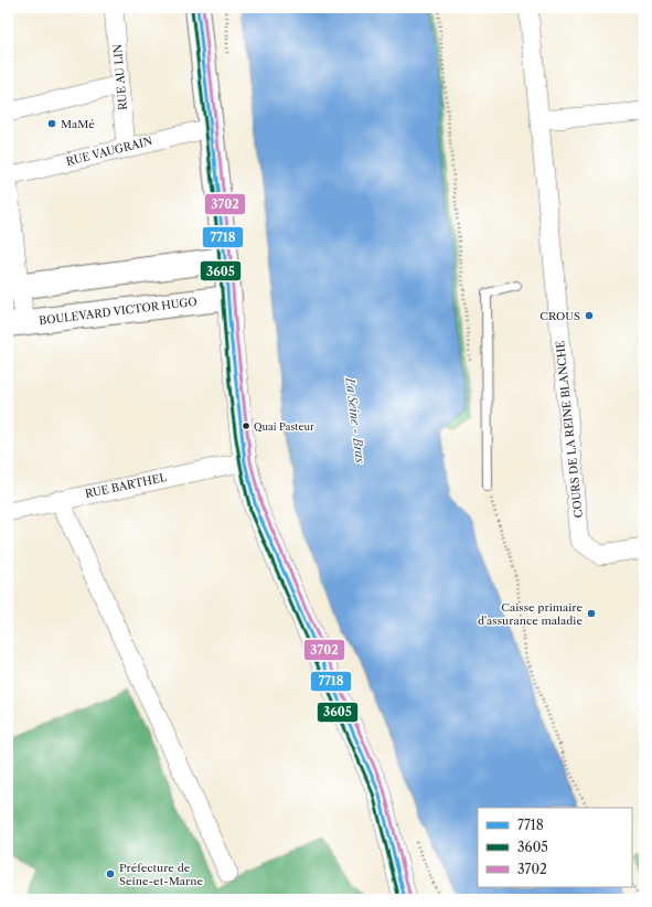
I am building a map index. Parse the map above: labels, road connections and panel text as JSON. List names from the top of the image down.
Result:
{
  "streets": {
    "main road": ["BOULEVARD VICTOR HUGO"],
    "street": [
      "RUE AU LIN",
      "RUE VAUGRAIN",
      "COURS DE LA REINE BLANCHE",
      "RUE BARTHEL"
    ]
  },
  "crossings": [
    ["RUE AU LIN", "RUE VAUGRAIN"]
  ],
  "water": ["La Seine - Bras"],
  "places": [
    "MaMé",
    "CROUS",
    "Quai Pasteur",
    "Caisse primaire d'assurance maladie",
    "Préfecture de Seine-et-Marne"
  ],
  "lines": ["transit line 7718", "transit line 3702", "transit line 3605"],
  "legend": ["7718", "3605", "3702"]
}
